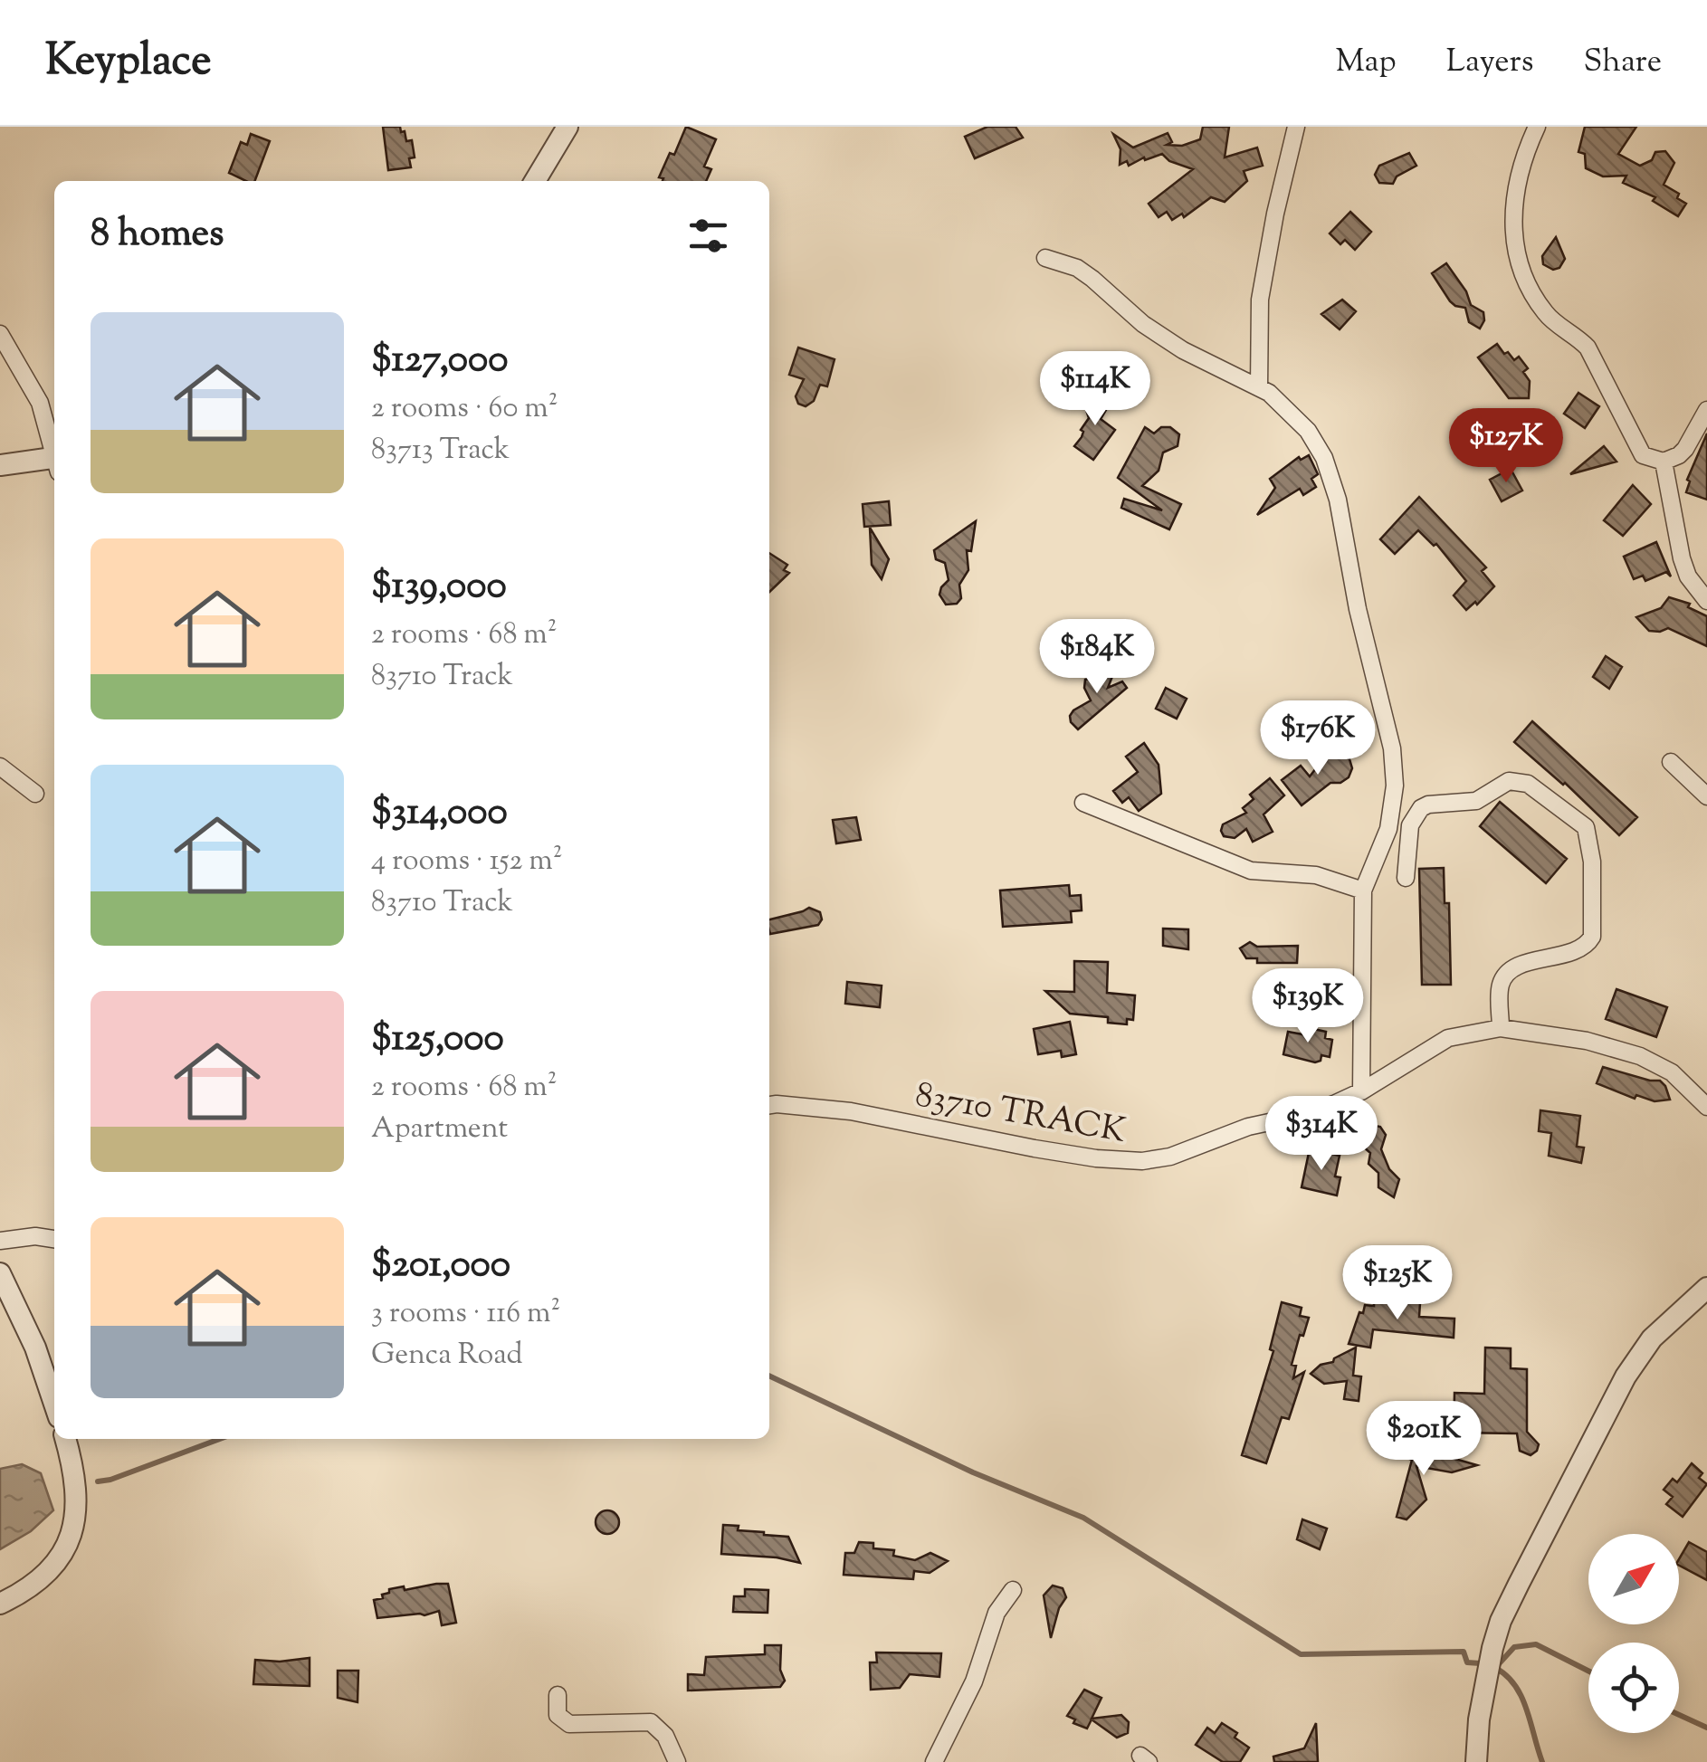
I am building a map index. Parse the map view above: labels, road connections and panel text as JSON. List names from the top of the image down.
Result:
{
  "streets": {
    "street": ["83710 TRACK"]
  },
  "north": "top right",
  "page": {
    "header": "Keyplace",
    "nav": ["Map", "Layers", "Share"],
    "heading": "8 homes",
    "list": [
      {
        "name": "$127,000",
        "note": "2 rooms · 60 m² · 83713 Track"
      },
      {
        "name": "$139,000",
        "note": "2 rooms · 68 m² · 83710 Track"
      },
      {
        "name": "$314,000",
        "note": "4 rooms · 152 m² · 83710 Track"
      },
      {
        "name": "$125,000",
        "note": "2 rooms · 68 m² · Apartment"
      },
      {
        "name": "$201,000",
        "note": "3 rooms · 116 m² · Genca Road"
      }
    ],
    "price": [
      "$114K",
      "$127K",
      "$184K",
      "$176K",
      "$139K",
      "$314K",
      "$125K",
      "$201K"
    ]
  }
}
